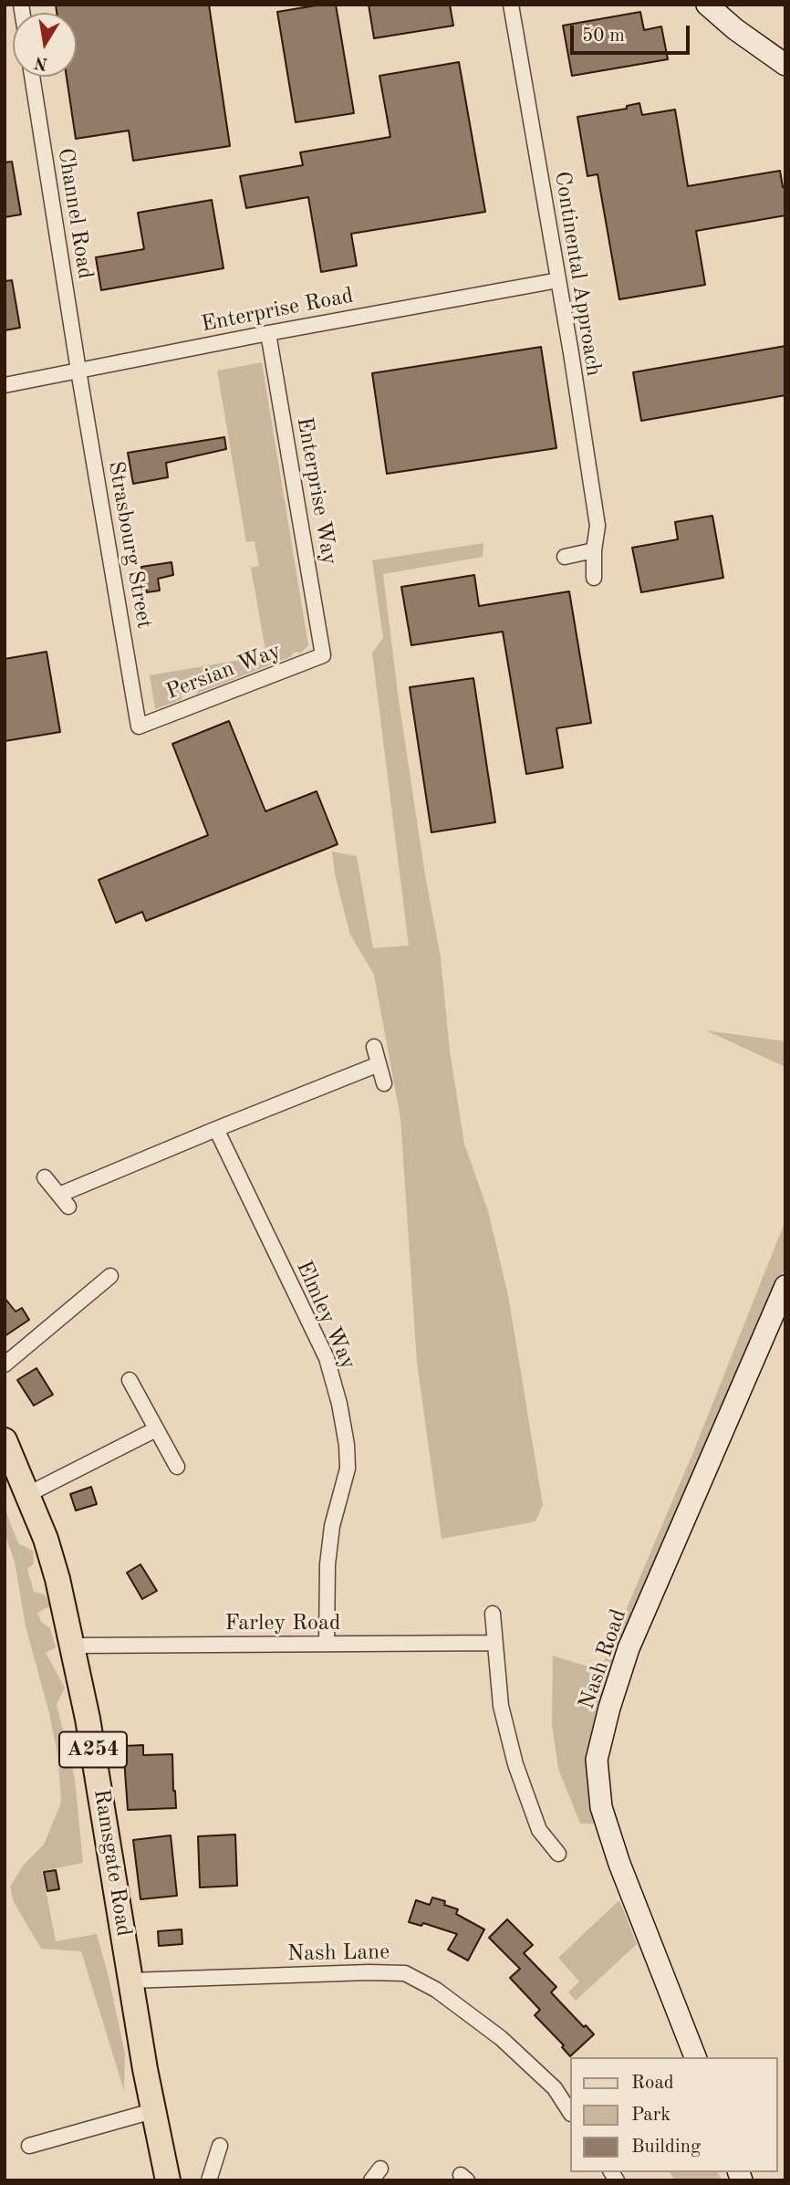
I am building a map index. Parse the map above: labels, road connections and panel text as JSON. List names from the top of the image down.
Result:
{
  "streets": {
    "main road": ["A254", "Ramsgate Road"],
    "street": [
      "Channel Road",
      "Continental Approach",
      "Enterprise Road",
      "Enterprise Way",
      "Strasbourg Street",
      "Persian Way",
      "Elmley Way",
      "Farley Road",
      "Nash Road",
      "Nash Lane"
    ]
  },
  "crossings": [
    ["Channel Road", "Enterprise Road"],
    ["Channel Road", "Strasbourg Street"],
    ["Continental Approach", "Enterprise Road"],
    ["Enterprise Road", "Enterprise Way"],
    ["Enterprise Road", "Strasbourg Street"],
    ["Enterprise Way", "Persian Way"],
    ["Strasbourg Street", "Persian Way"],
    ["Elmley Way", "Farley Road"],
    ["Farley Road", "Ramsgate Road"],
    ["Ramsgate Road", "Nash Lane"]
  ],
  "legend": ["Road", "Park", "Building"],
  "scale_bar": "50 m",
  "north": "bottom"
}
